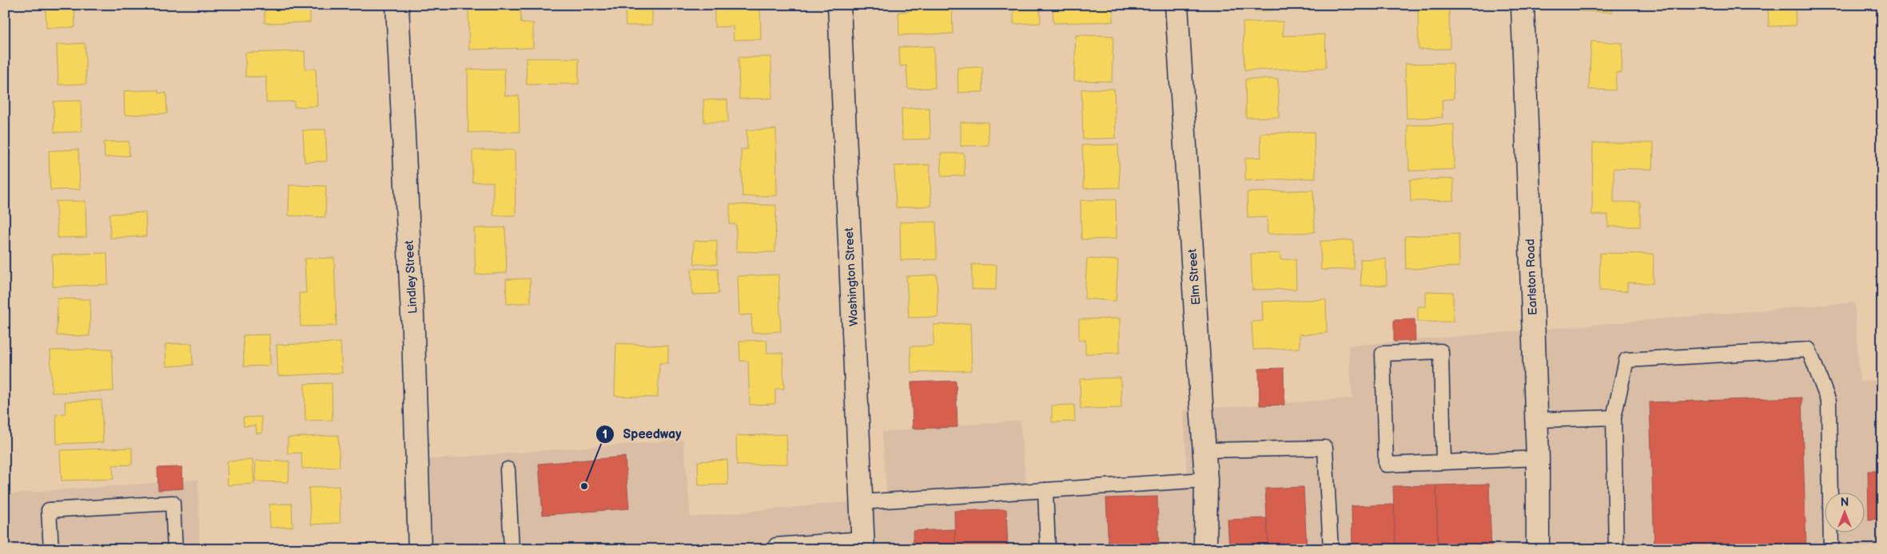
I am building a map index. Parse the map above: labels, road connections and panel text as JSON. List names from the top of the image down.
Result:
{
  "streets": {
    "street": [
      "Lindley Street",
      "Washington Street",
      "Elm Street",
      "Earlston Road"
    ]
  },
  "places": ["Speedway"],
  "north": "top"
}
